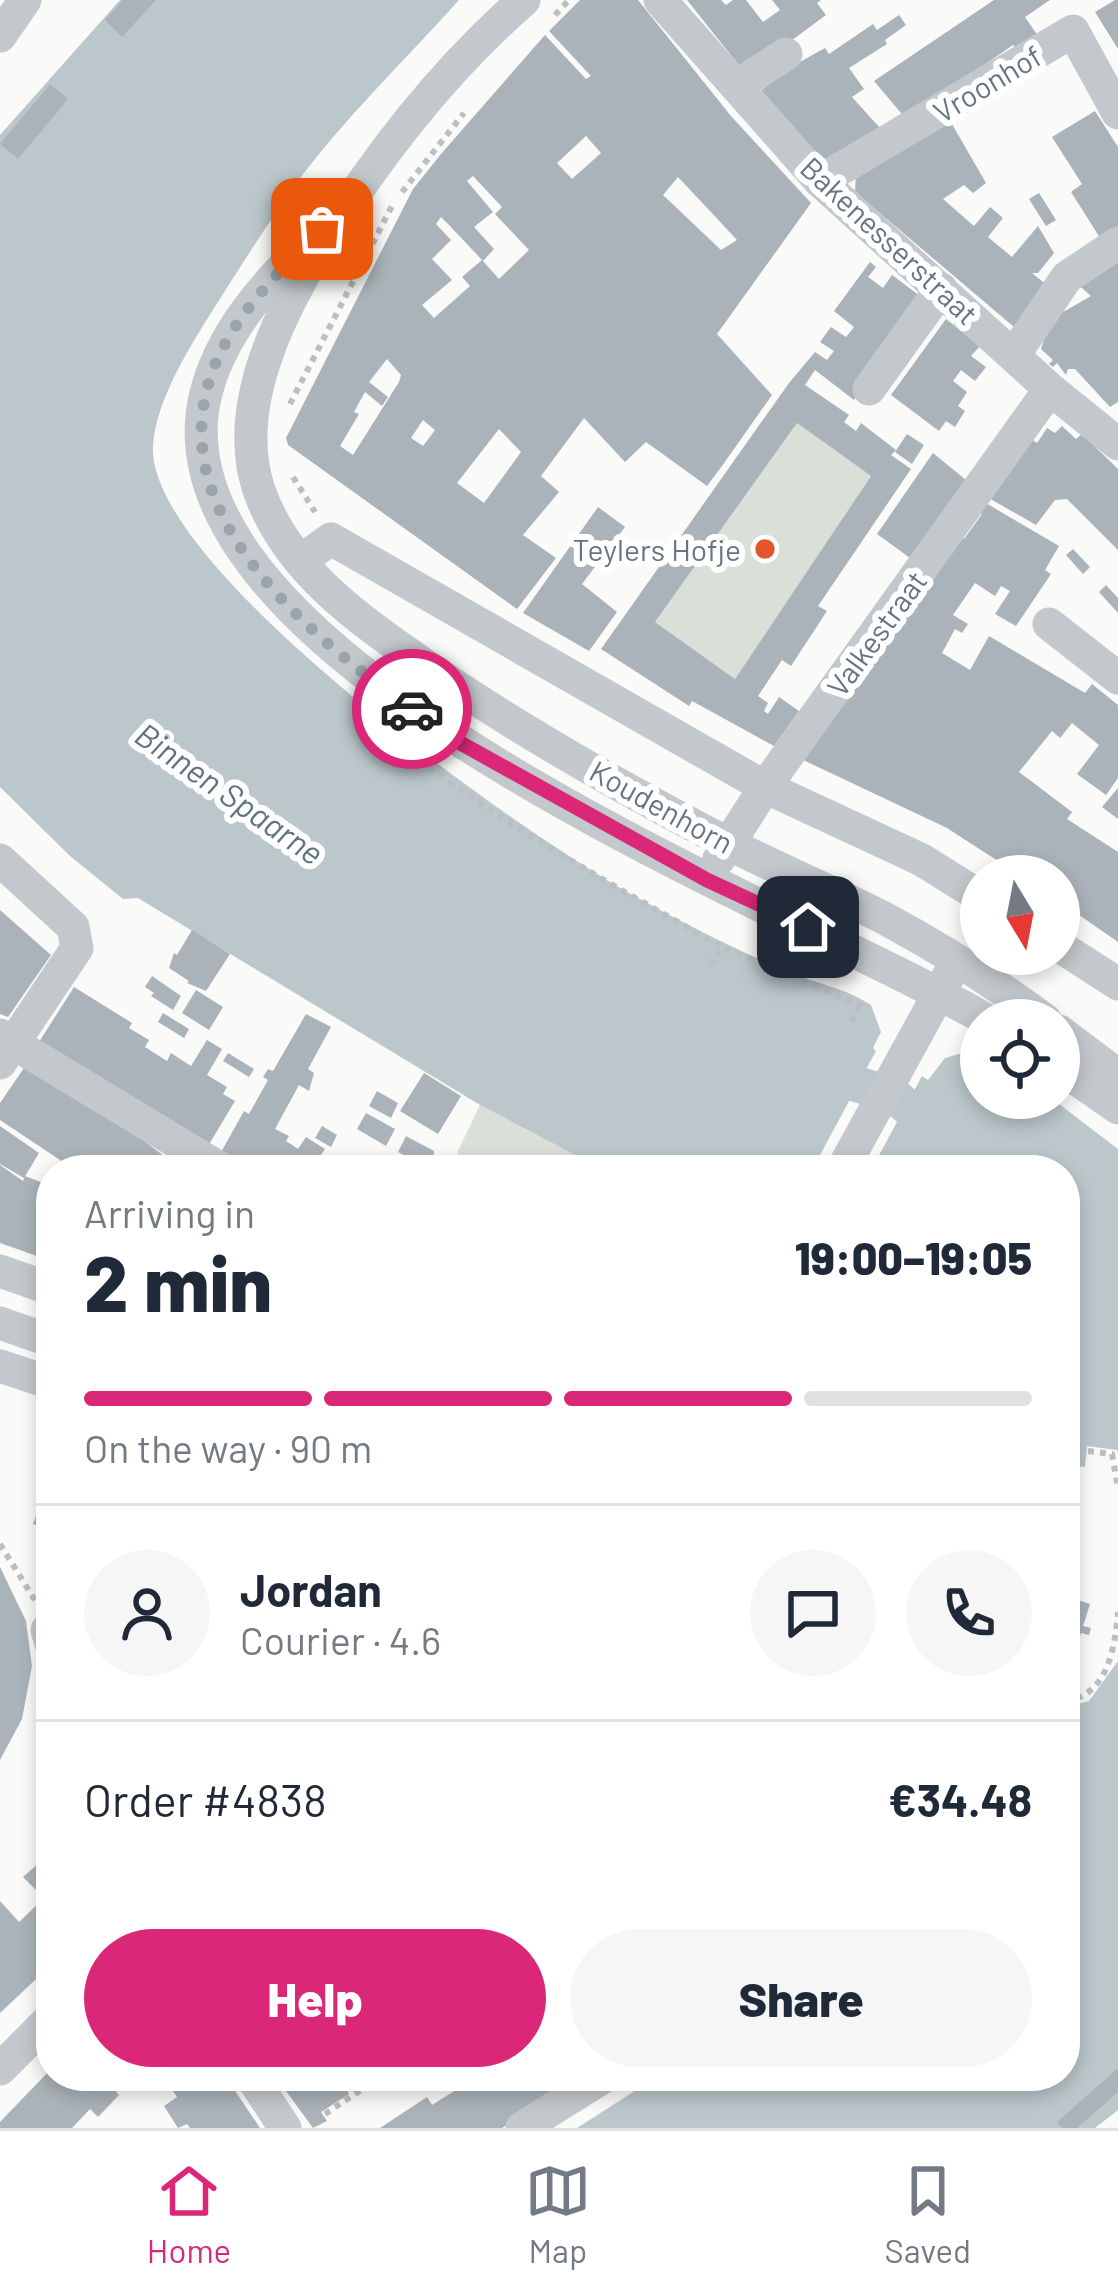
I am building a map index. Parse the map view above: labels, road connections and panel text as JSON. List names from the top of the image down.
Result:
{
  "streets": {
    "street": [
      "Vroonhof",
      "Bakenesserstraat",
      "Valkestraat",
      "Koudenhorn"
    ]
  },
  "crossings": [
    ["Vroonhof", "Bakenesserstraat"],
    ["Bakenesserstraat", "Valkestraat"],
    ["Valkestraat", "Koudenhorn"]
  ],
  "water": ["Binnen Spaarne"],
  "places": ["Teylers Hofje"],
  "north": "bottom",
  "page": {
    "heading": ["2 min", "Arriving in", "19:00–19:05"],
    "panel": [
      "Jordan",
      "Courier · 4.6",
      "Order #4838",
      "€34.48"
    ],
    "bar": "On the way · 90 m",
    "buttons": ["Help", "Share"],
    "tabs": ["Home", "Map", "Saved"]
  }
}
